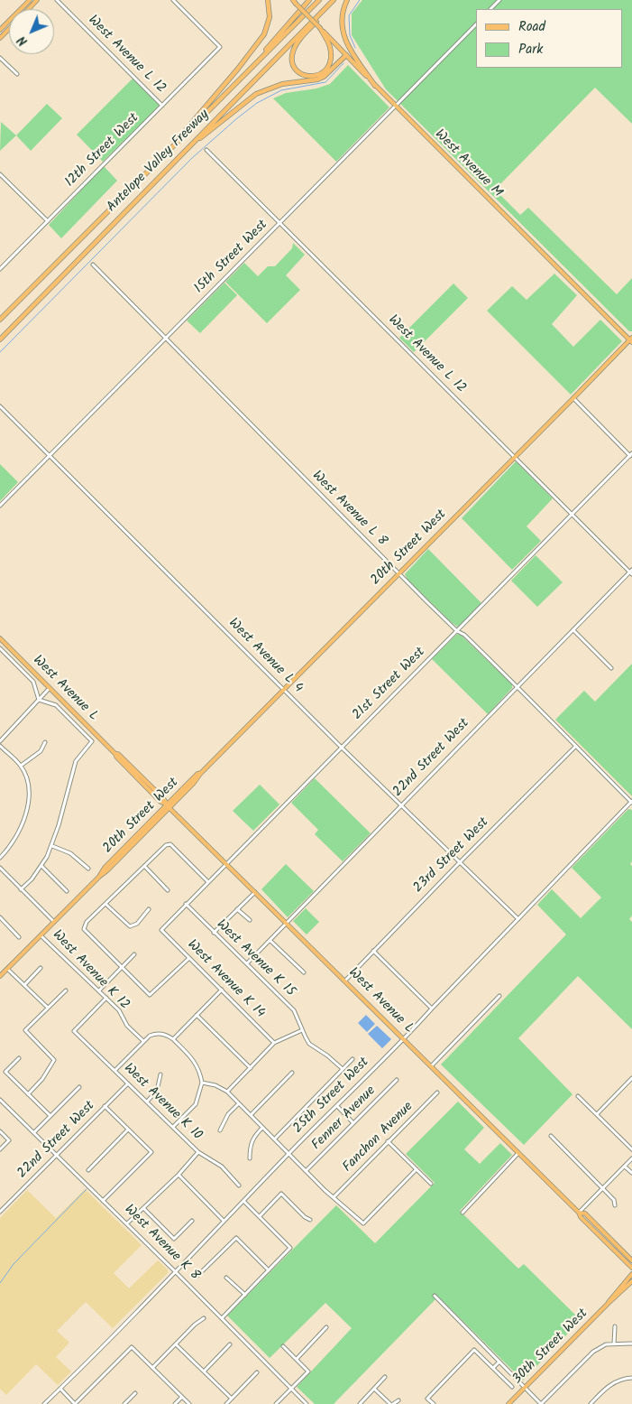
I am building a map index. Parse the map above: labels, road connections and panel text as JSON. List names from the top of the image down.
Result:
{
  "streets": {
    "highway": ["Antelope Valley Freeway"],
    "main road": [
      "West Avenue M",
      "20th Street West",
      "West Avenue L",
      "30th Street West"
    ],
    "street": [
      "West Avenue L 12",
      "12th Street West",
      "15th Street West",
      "West Avenue L 8",
      "West Avenue L 4",
      "21st Street West",
      "22nd Street West",
      "23rd Street West",
      "West Avenue K 15",
      "West Avenue K 12",
      "West Avenue K 14",
      "25th Street West",
      "West Avenue K 10",
      "Fenner Avenue",
      "Fanchon Avenue",
      "West Avenue K 8"
    ]
  },
  "crossings": [
    ["West Avenue L 12", "12th Street West"],
    ["West Avenue L 12", "15th Street West"],
    ["West Avenue L 12", "20th Street West"],
    ["West Avenue L 12", "21st Street West"],
    ["West Avenue L 12", "22nd Street West"],
    ["West Avenue M", "15th Street West"],
    ["West Avenue M", "20th Street West"],
    ["15th Street West", "West Avenue L 8"],
    ["15th Street West", "West Avenue L 4"],
    ["West Avenue L 8", "20th Street West"],
    ["West Avenue L 8", "21st Street West"],
    ["West Avenue L 8", "22nd Street West"],
    ["West Avenue L 8", "23rd Street West"],
    ["West Avenue L 8", "25th Street West"],
    ["20th Street West", "West Avenue L 4"],
    ["20th Street West", "West Avenue L"],
    ["20th Street West", "West Avenue K 12"],
    ["West Avenue L 4", "21st Street West"],
    ["West Avenue L 4", "22nd Street West"],
    ["West Avenue L 4", "23rd Street West"],
    ["West Avenue L 4", "25th Street West"],
    ["21st Street West", "West Avenue L"],
    ["21st Street West", "West Avenue K 15"],
    ["21st Street West", "West Avenue K 14"],
    ["West Avenue L", "22nd Street West"],
    ["West Avenue L", "23rd Street West"],
    ["West Avenue L", "25th Street West"],
    ["22nd Street West", "West Avenue K 15"],
    ["22nd Street West", "West Avenue K 10"],
    ["22nd Street West", "West Avenue K 8"],
    ["West Avenue K 12", "West Avenue K 10"],
    ["25th Street West", "West Avenue K 8"]
  ],
  "legend": ["Road", "Park"],
  "north": "bottom left"
}
